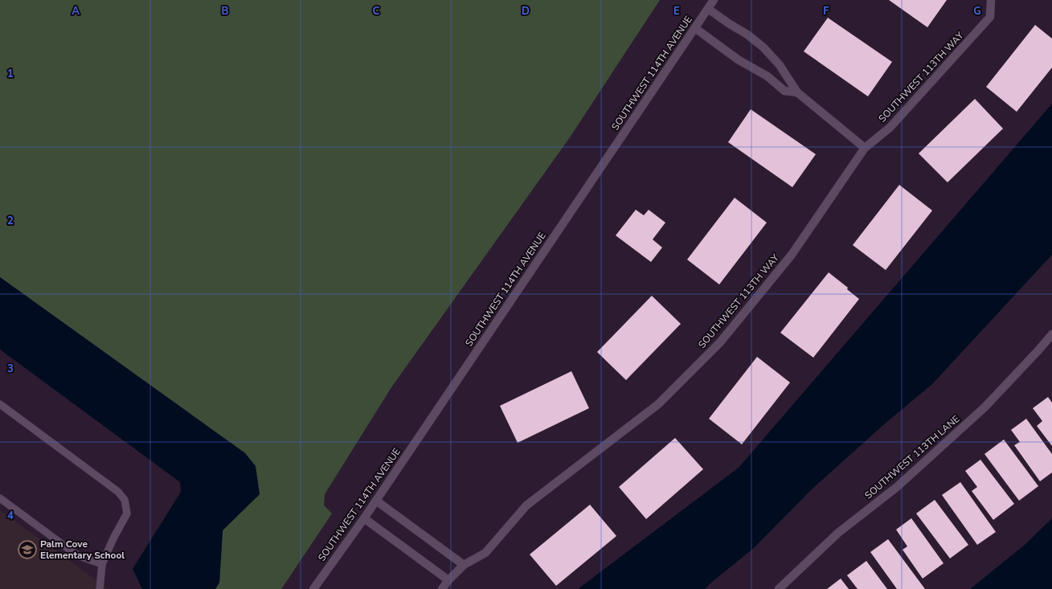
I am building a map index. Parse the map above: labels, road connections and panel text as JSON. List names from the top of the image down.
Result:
{
  "streets": {
    "street": ["SOUTHWEST 114TH AVENUE", "SOUTHWEST 113TH WAY", "SOUTHWEST 113TH LANE"]
  },
  "places": {
    "school or university": ["Palm Cove Elementary School"]
  },
  "grid": {
    "columns": [
      "A",
      "B",
      "C",
      "D",
      "E",
      "F",
      "G"
    ],
    "rows": [
      "1",
      "2",
      "3",
      "4"
    ]
  }
}
